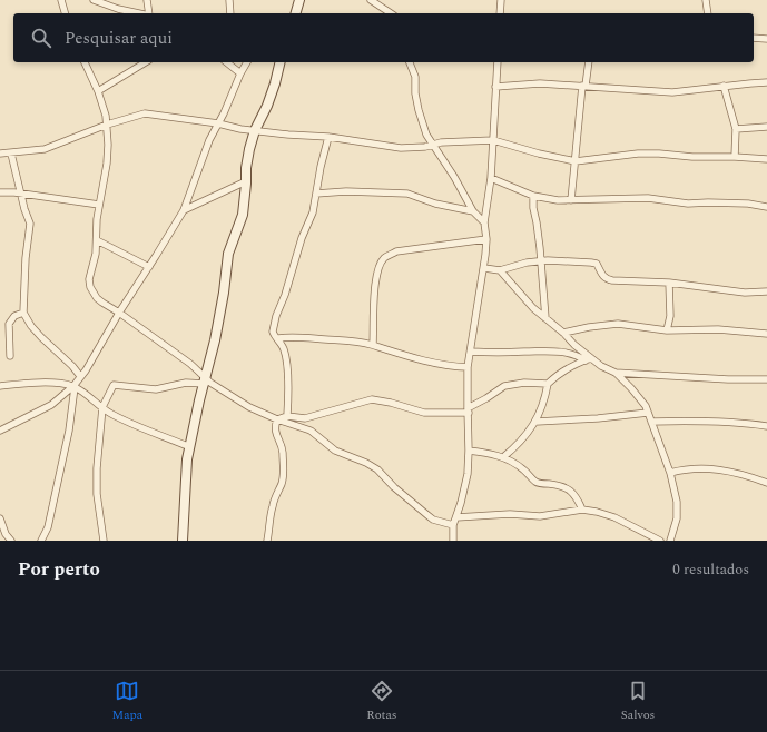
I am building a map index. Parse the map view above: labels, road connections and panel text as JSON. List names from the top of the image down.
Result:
{
  "page": {
    "search": "Pesquisar aqui",
    "heading": ["Por perto", "0 resultados"],
    "nav": ["Mapa", "Rotas", "Salvos"]
  }
}
